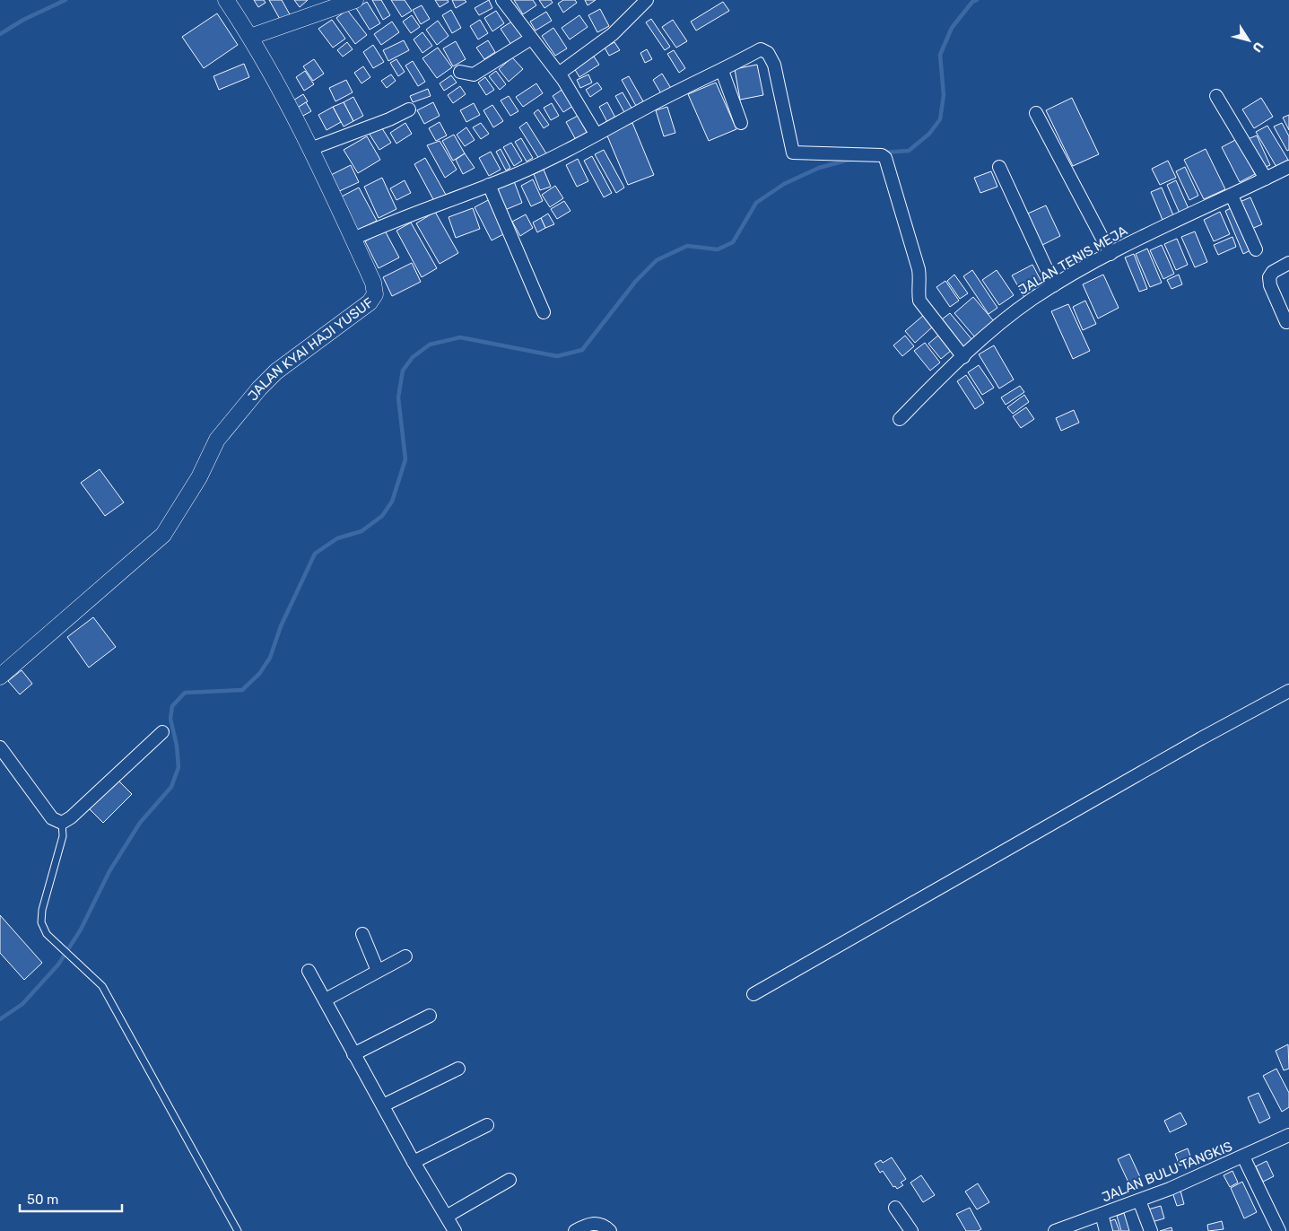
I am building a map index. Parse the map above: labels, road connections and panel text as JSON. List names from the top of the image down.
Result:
{
  "streets": {
    "street": ["JALAN TENIS MEJA", "JALAN KYAI HAJI YUSUF", "JALAN BULU TANGKIS"]
  },
  "scale_bar": "50 m",
  "north": "bottom right"
}
